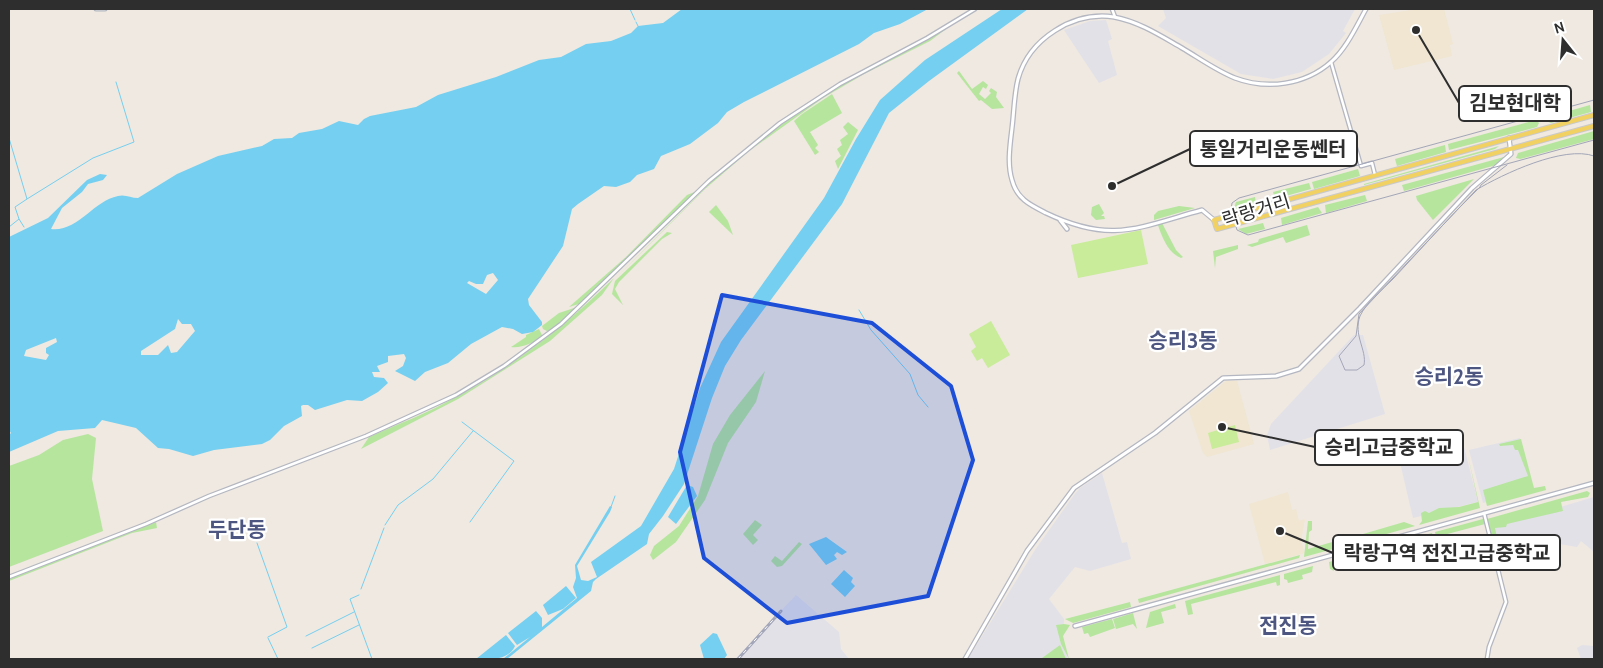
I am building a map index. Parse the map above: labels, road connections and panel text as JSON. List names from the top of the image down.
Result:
{
  "streets": {
    "main road": ["락랑거리"]
  },
  "districts": [
    "승리3동",
    "승리2동",
    "두단동",
    "전진동"
  ],
  "places": [
    "김보현대학",
    "통일거리운동쎈터",
    "승리고급중학교",
    "락랑구역 전진고급중학교"
  ],
  "north": "top"
}
